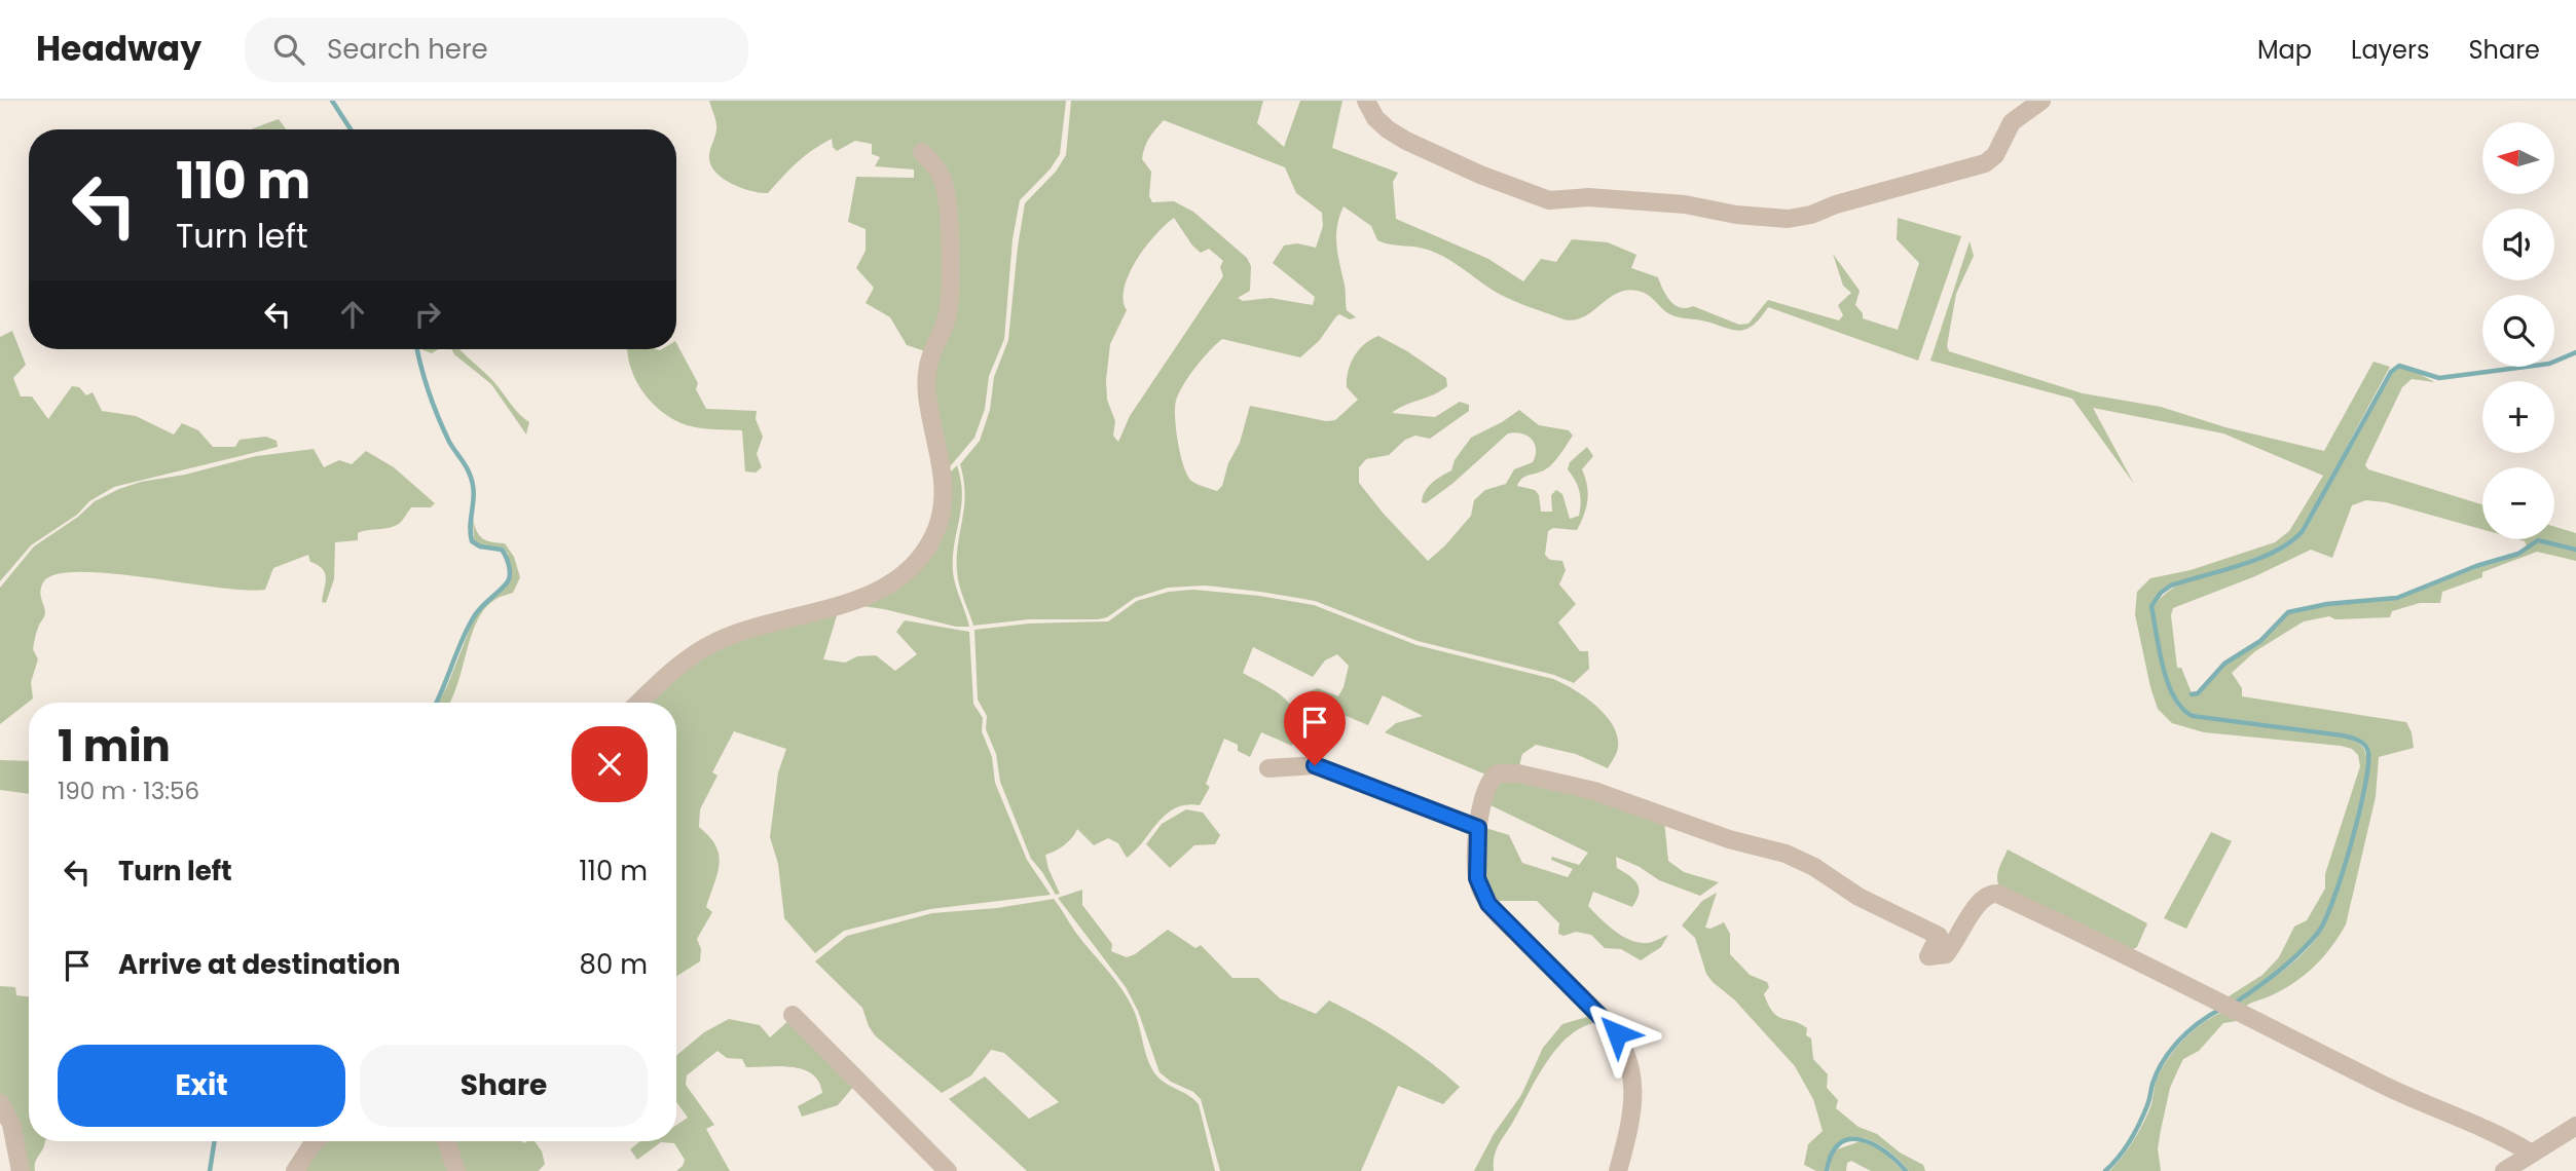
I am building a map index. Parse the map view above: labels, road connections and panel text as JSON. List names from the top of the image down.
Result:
{
  "north": "left",
  "page": {
    "header": "Headway",
    "search": "Search here",
    "nav": ["Map", "Layers", "Share"],
    "map_buttons": ["+", "−"],
    "turn": ["110 m", "Turn left"],
    "heading": ["1 min", "190 m · 13:56"],
    "list": [
      {
        "name": "Turn left",
        "value": "110 m"
      },
      {
        "name": "Arrive at destination",
        "value": "80 m"
      }
    ],
    "buttons": ["Exit", "Share"]
  }
}
